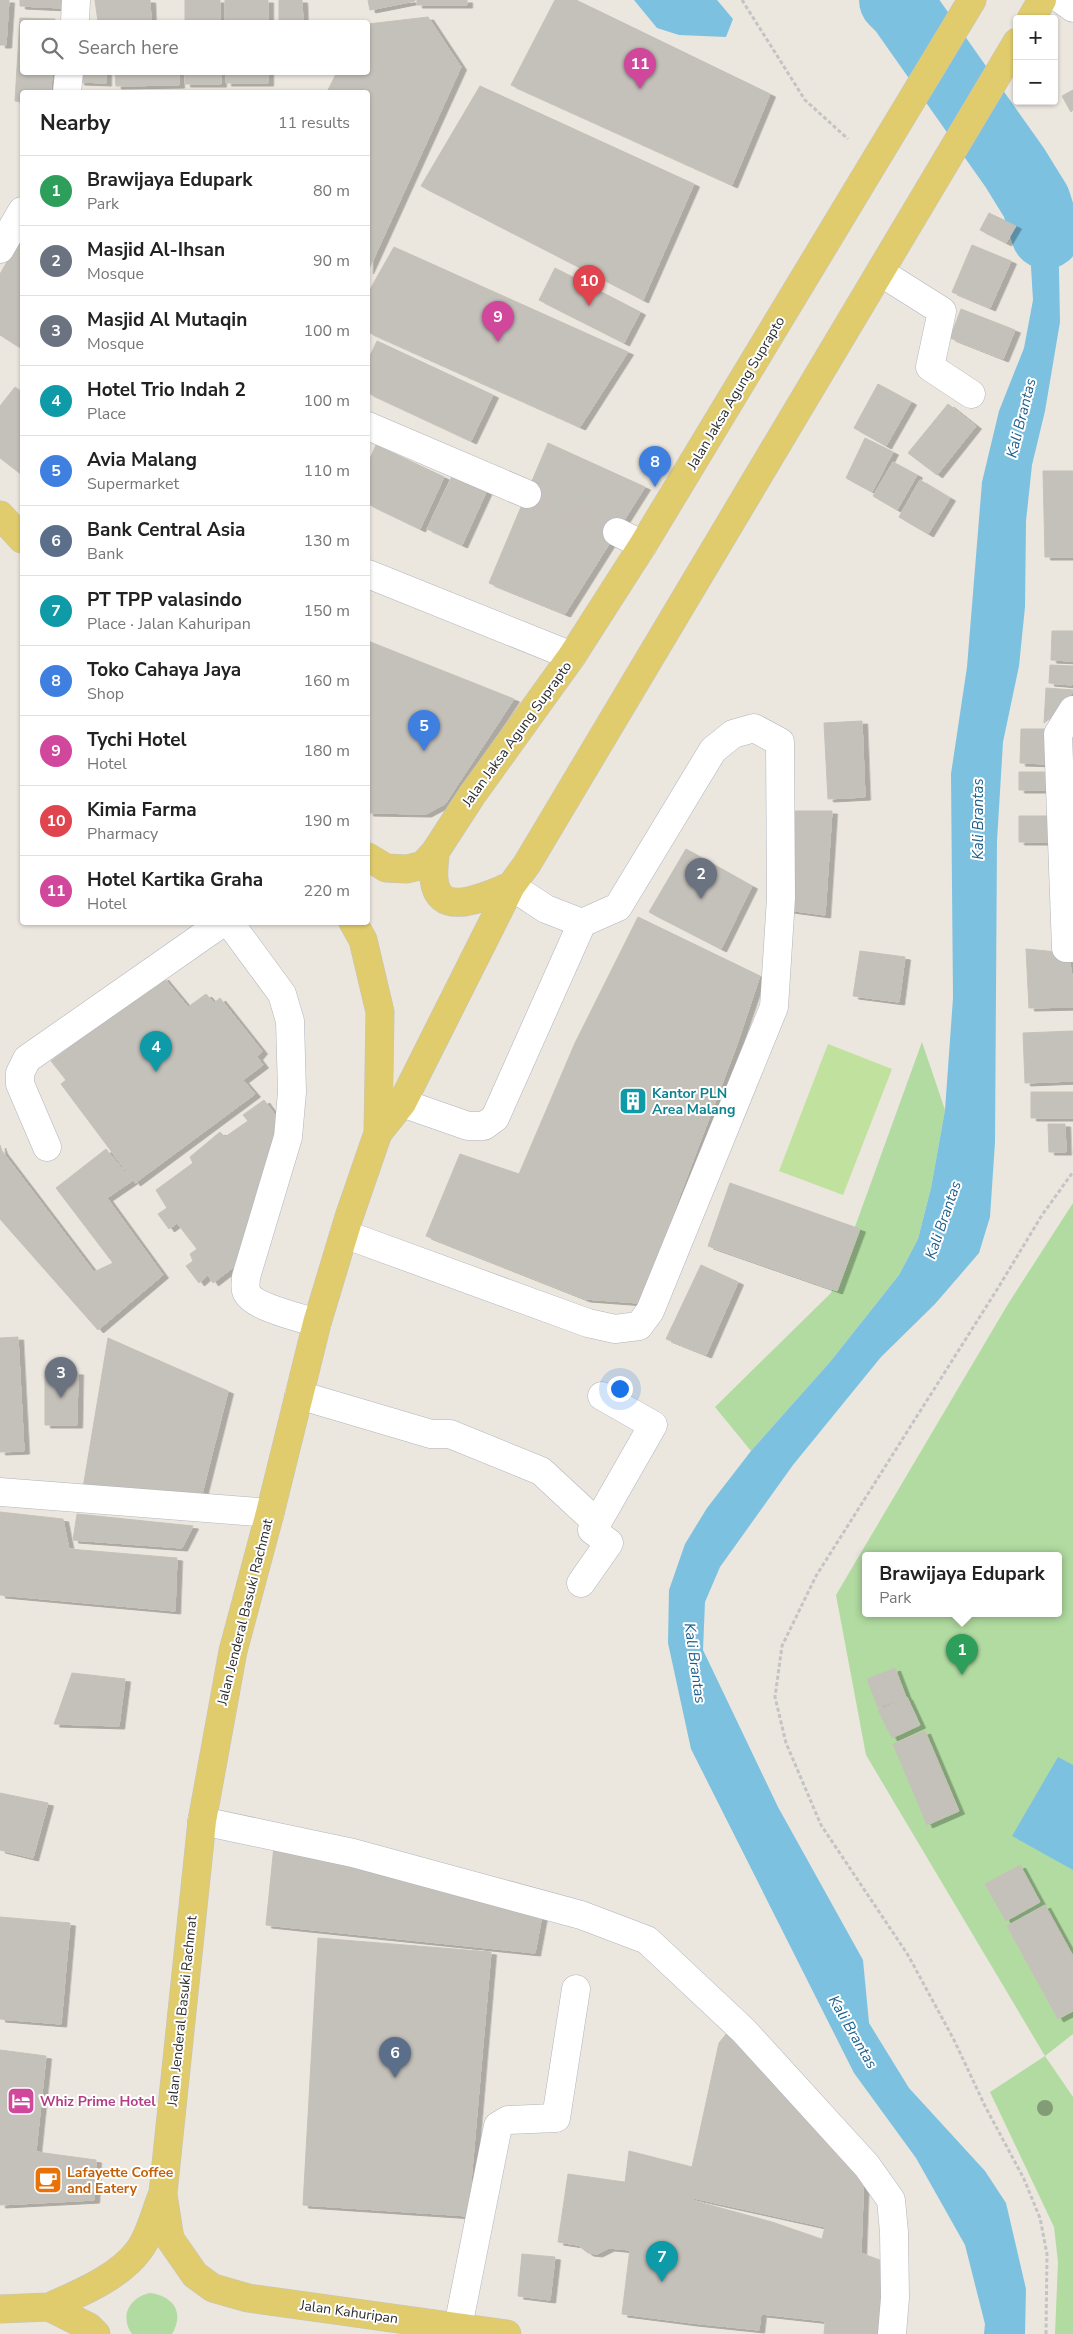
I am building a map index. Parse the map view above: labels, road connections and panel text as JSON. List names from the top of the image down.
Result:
{
  "streets": {
    "main road": ["Jalan Jaksa Agung Suprapto", "Jalan Jenderal Basuki Rachmat", "Jalan Kahuripan"]
  },
  "crossings": [
    ["Jalan Jenderal Basuki Rachmat", "Jalan Kahuripan"]
  ],
  "water": ["Kali Brantas"],
  "places": {
    "building": ["Kantor PLN Area Malang"],
    "hotel": ["Whiz Prime Hotel"],
    "cafe": ["Lafayette Coffee and Eatery"]
  },
  "page": {
    "map_buttons": ["+", "−"],
    "search": "Search here",
    "pins": [
      "11",
      "10",
      "9",
      "8",
      "5",
      "2",
      "4",
      "3",
      "1",
      "6",
      "7"
    ],
    "heading": ["Nearby", "11 results"],
    "list": [
      {
        "mark": "1",
        "name": "Brawijaya Edupark",
        "note": "Park",
        "value": "80 m"
      },
      {
        "mark": "2",
        "name": "Masjid Al-Ihsan",
        "note": "Mosque",
        "value": "90 m"
      },
      {
        "mark": "3",
        "name": "Masjid Al Mutaqin",
        "note": "Mosque",
        "value": "100 m"
      },
      {
        "mark": "4",
        "name": "Hotel Trio Indah 2",
        "note": "Place",
        "value": "100 m"
      },
      {
        "mark": "5",
        "name": "Avia Malang",
        "note": "Supermarket",
        "value": "110 m"
      },
      {
        "mark": "6",
        "name": "Bank Central Asia",
        "note": "Bank",
        "value": "130 m"
      },
      {
        "mark": "7",
        "name": "PT TPP valasindo",
        "note": "Place · Jalan Kahuripan",
        "value": "150 m"
      },
      {
        "mark": "8",
        "name": "Toko Cahaya Jaya",
        "note": "Shop",
        "value": "160 m"
      },
      {
        "mark": "9",
        "name": "Tychi Hotel",
        "note": "Hotel",
        "value": "180 m"
      },
      {
        "mark": "10",
        "name": "Kimia Farma",
        "note": "Pharmacy",
        "value": "190 m"
      },
      {
        "mark": "11",
        "name": "Hotel Kartika Graha",
        "note": "Hotel",
        "value": "220 m"
      }
    ],
    "popup": ["Brawijaya Edupark", "Park"]
  }
}
